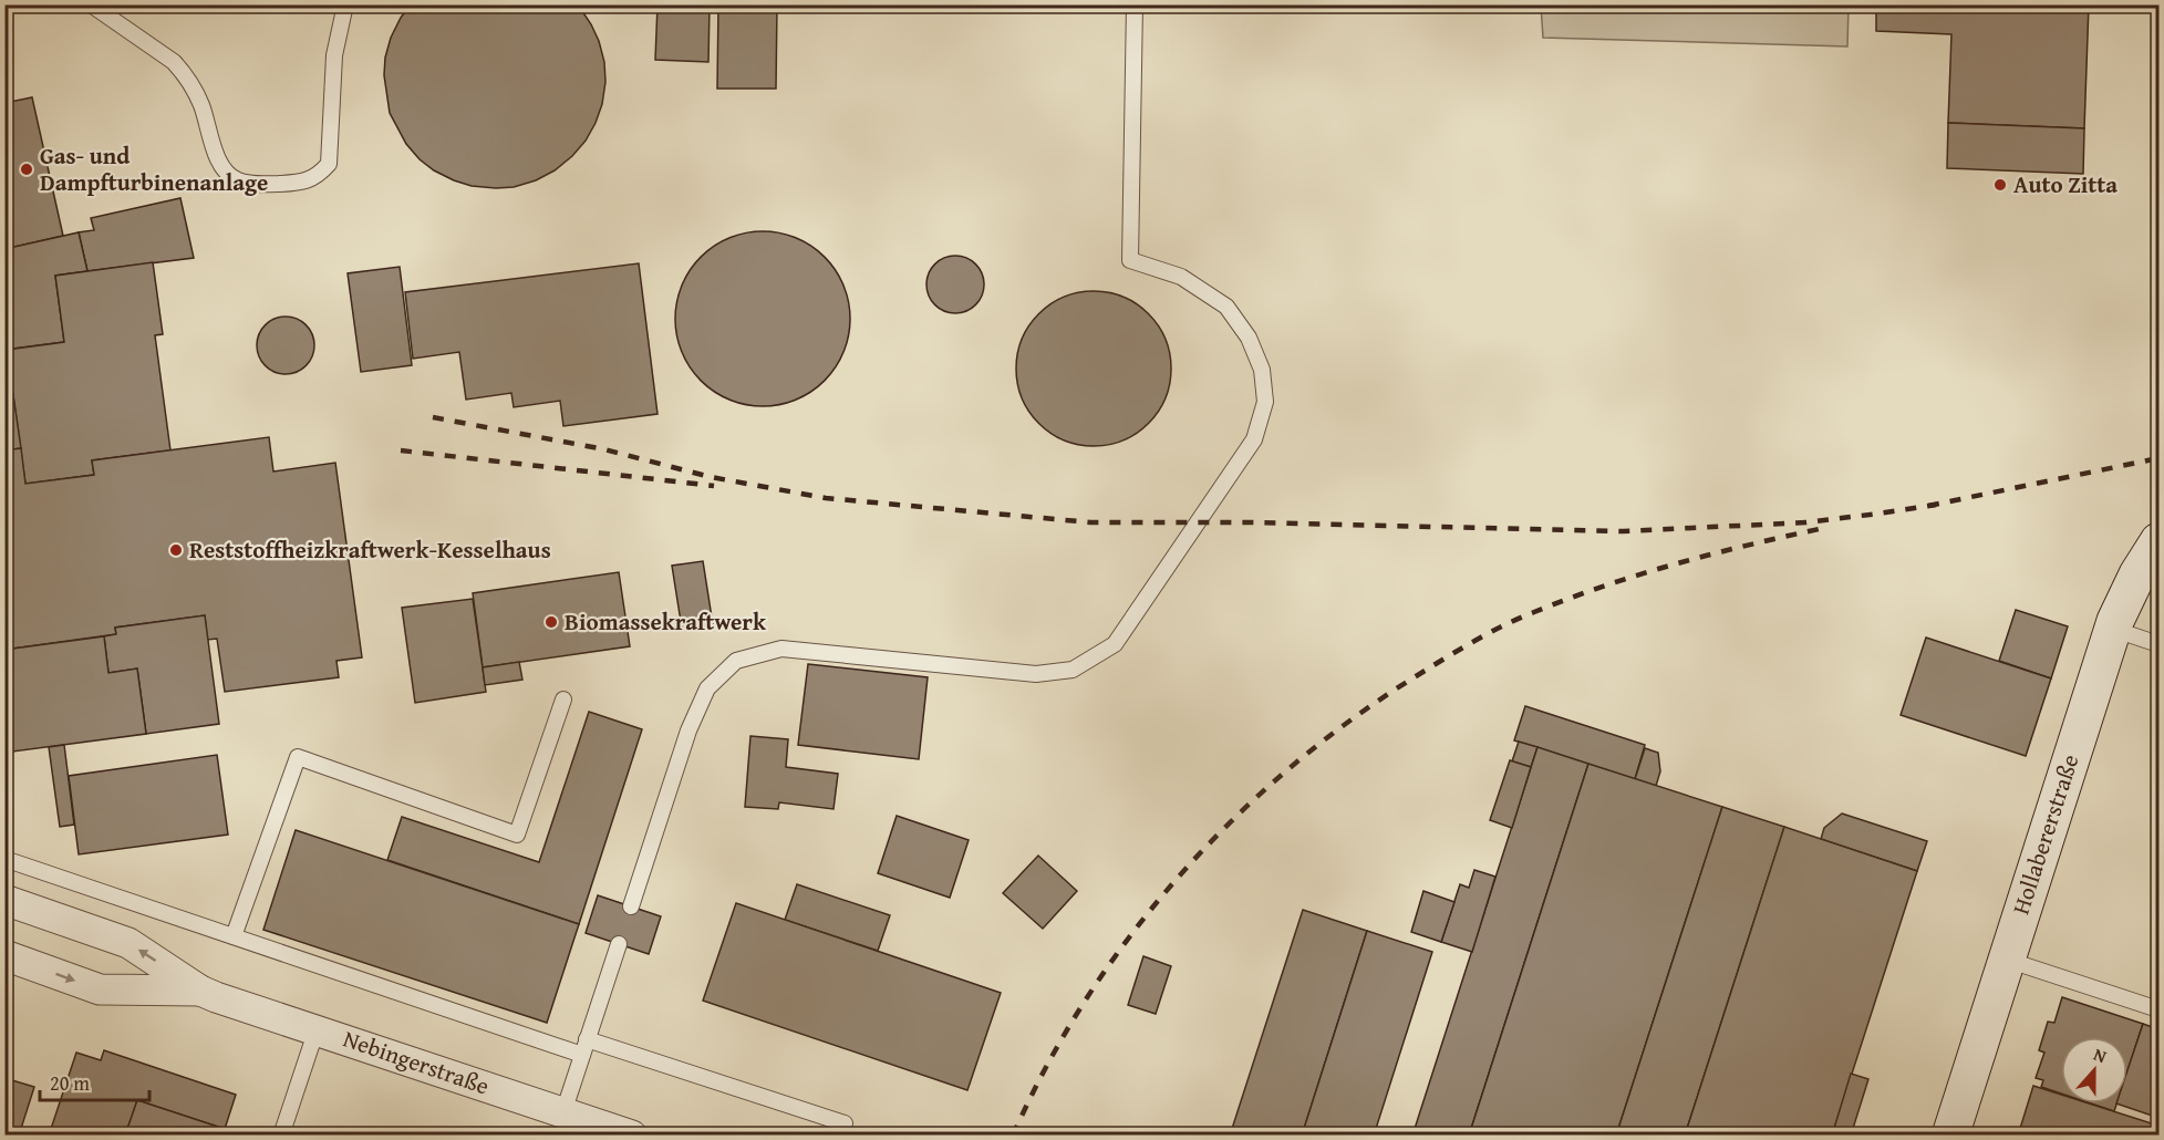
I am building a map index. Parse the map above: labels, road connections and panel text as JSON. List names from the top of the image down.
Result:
{
  "streets": {
    "street": ["Hollabererstraße", "Nebingerstraße"]
  },
  "places": [
    "Gas- und Dampfturbinenanlage",
    "Auto Zitta",
    "Reststoffheizkraftwerk-Kesselhaus",
    "Biomassekraftwerk"
  ],
  "scale_bar": "20 m",
  "north": "top"
}
